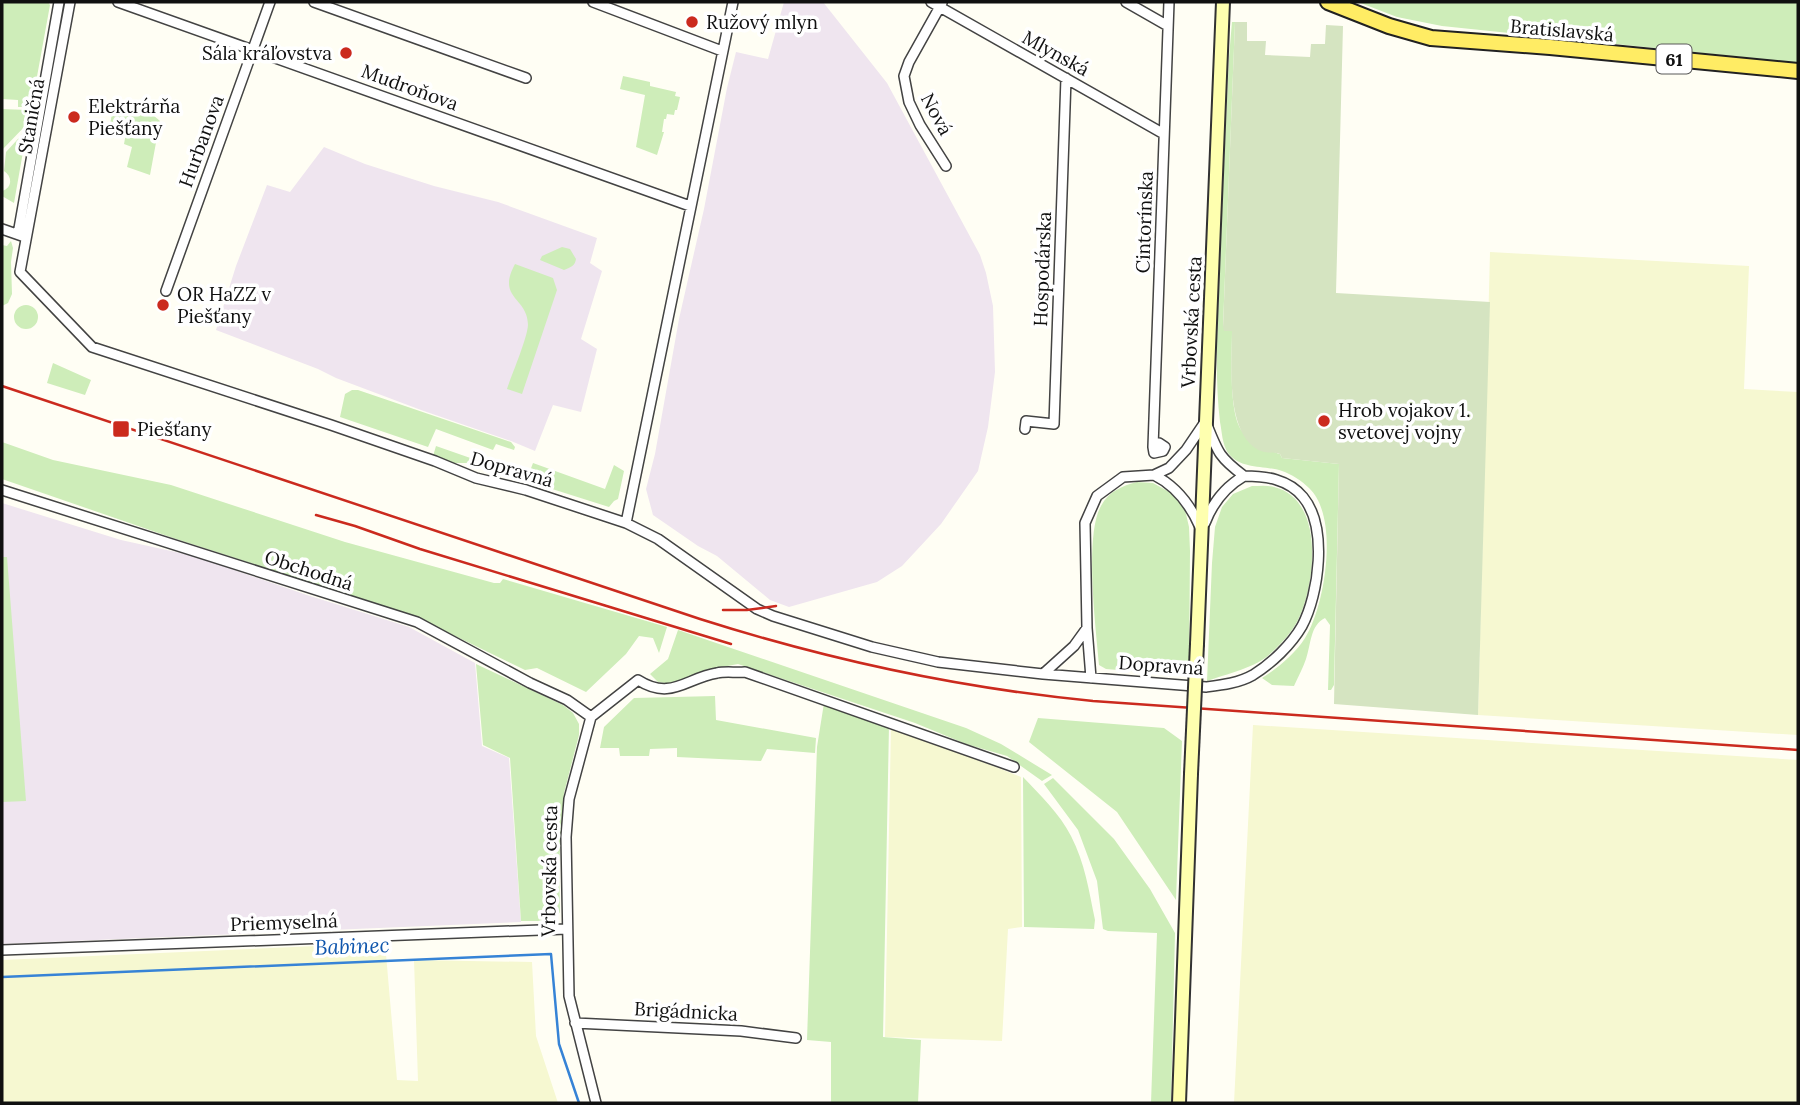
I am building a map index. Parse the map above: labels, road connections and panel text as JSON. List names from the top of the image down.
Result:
{
  "streets": {
    "main road": ["Bratislavská", "61", "Vrbovská cesta"],
    "street": [
      "Mlynská",
      "Mudroňova",
      "Nová",
      "Staničná",
      "Hurbanova",
      "Cintorínska",
      "Hospodárska",
      "Dopravná",
      "Obchodná",
      "Priemyselná",
      "Brigádnicka"
    ]
  },
  "crossings": [
    ["Mlynská", "Nová"],
    ["Mlynská", "Cintorínska"],
    ["Mlynská", "Hospodárska"],
    ["Mudroňova", "Hurbanova"],
    ["Staničná", "Dopravná"],
    ["Vrbovská cesta", "Obchodná"],
    ["Vrbovská cesta", "Priemyselná"],
    ["Vrbovská cesta", "Brigádnicka"]
  ],
  "water": ["Babinec"],
  "places": {
    "other": [
      "Ružový mlyn",
      "Sála kráľovstva",
      "Elektrárňa Piešťany",
      "OR HaZZ v Piešťany",
      "Hrob vojakov 1. svetovej vojny"
    ],
    "transit": ["Piešťany"]
  }
}
